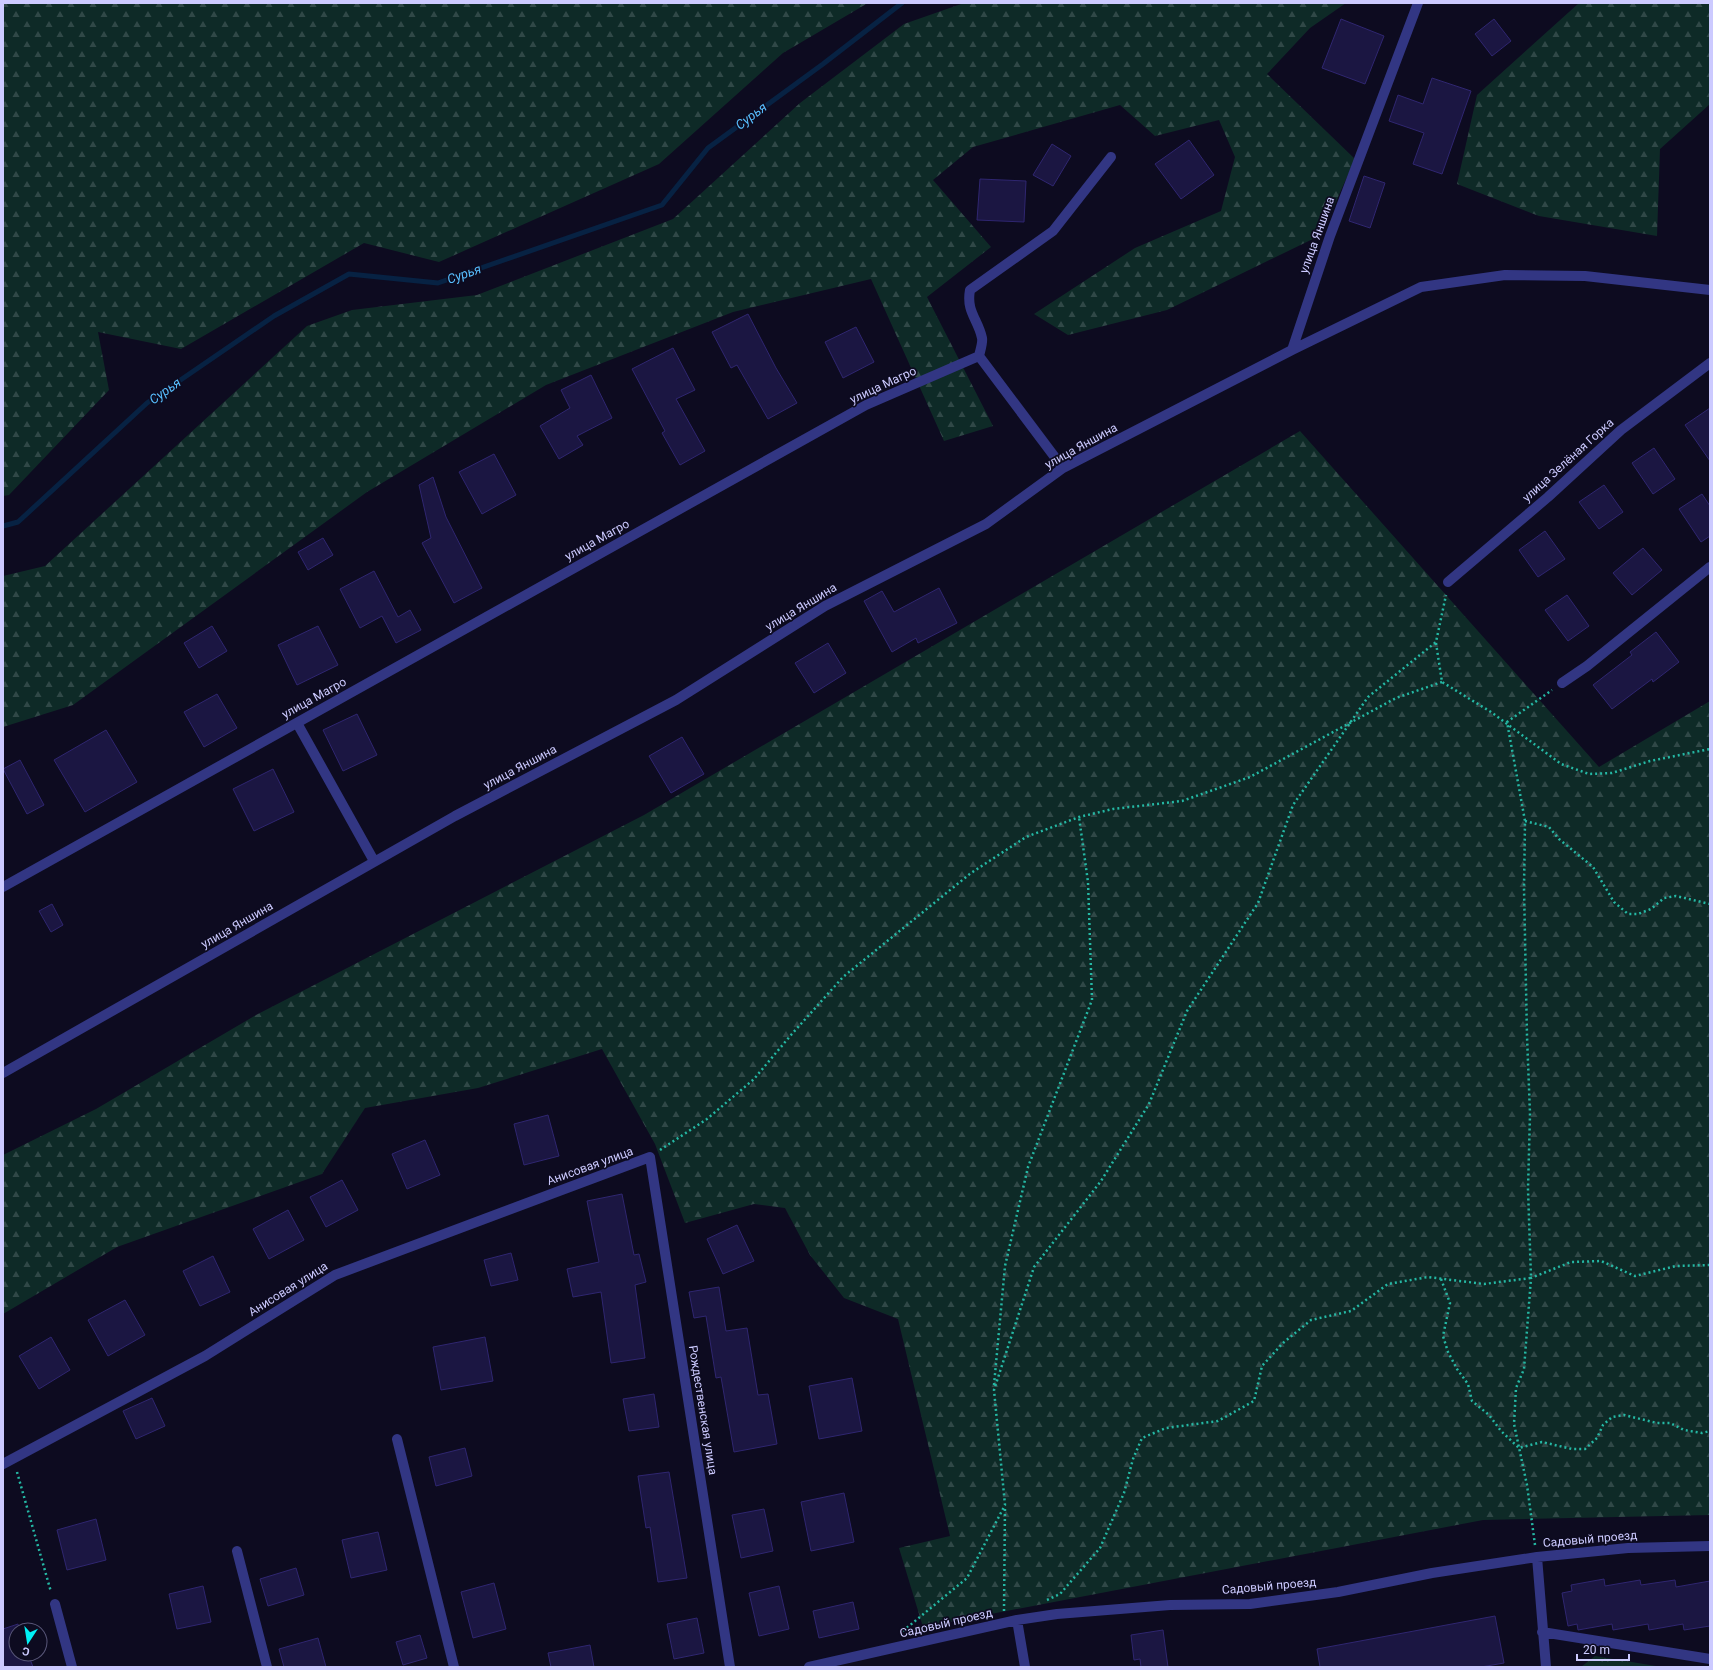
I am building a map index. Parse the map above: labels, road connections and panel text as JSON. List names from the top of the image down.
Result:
{
  "streets": {
    "street": [
      "улица Яншина",
      "улица Магро",
      "улица Зелёная Горка",
      "Анисовая улица",
      "Рождественская улица",
      "Садовый проезд"
    ]
  },
  "crossings": [
    ["Анисовая улица", "Рождественская улица"]
  ],
  "water": ["Сурья"],
  "scale_bar": "20 m",
  "north": "bottom"
}
